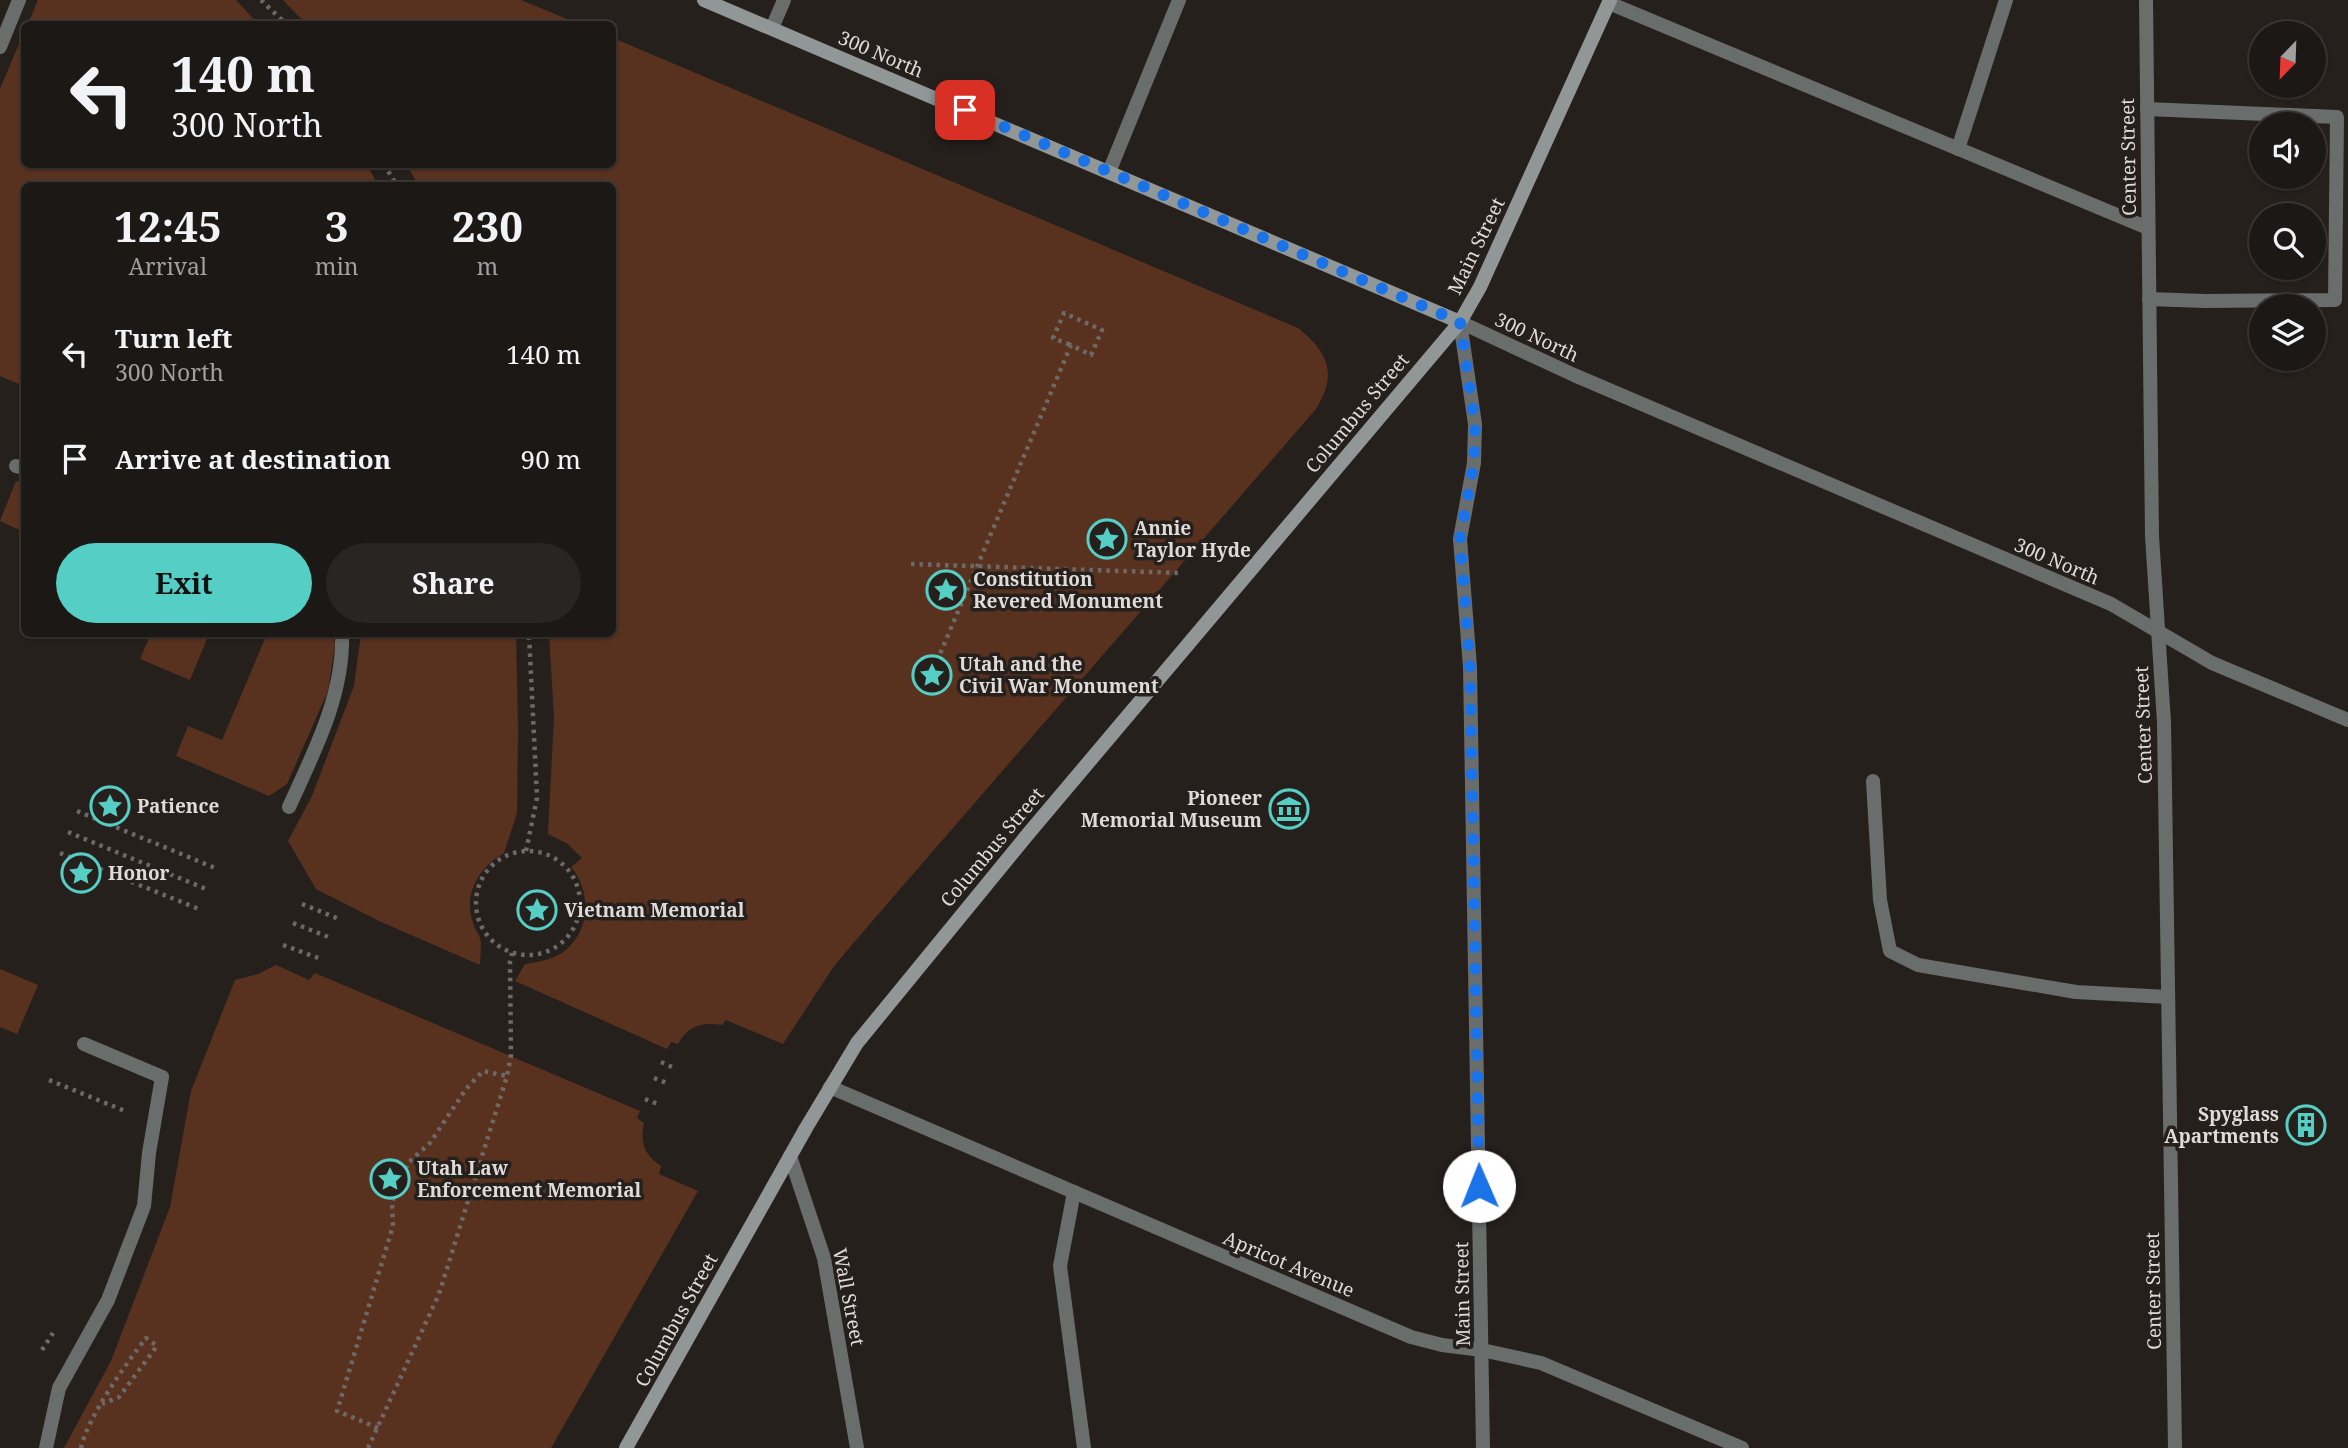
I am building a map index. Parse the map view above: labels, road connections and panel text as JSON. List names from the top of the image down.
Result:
{
  "streets": {
    "main road": ["300 North", "Main Street", "Columbus Street"],
    "street": ["Center Street", "Apricot Avenue", "Wall Street"]
  },
  "crossings": [
    ["300 North", "Center Street"],
    ["300 North", "Main Street"],
    ["300 North", "Columbus Street"],
    ["Main Street", "Columbus Street"],
    ["Main Street", "Apricot Avenue"],
    ["Columbus Street", "Apricot Avenue"],
    ["Columbus Street", "Wall Street"]
  ],
  "places": {
    "place": [
      "Annie Taylor Hyde",
      "Constitution Revered Monument",
      "Utah and the Civil War Monument",
      "Patience",
      "Honor",
      "Vietnam Memorial",
      "Utah Law Enforcement Memorial"
    ],
    "museum": ["Pioneer Memorial Museum"],
    "building": ["Spyglass Apartments"]
  },
  "north": "bottom left",
  "page": {
    "turn": ["140 m", "300 North"],
    "eta": [
      "12:45",
      "Arrival",
      "3",
      "min",
      "230",
      "m"
    ],
    "list": [
      {
        "name": "Turn left",
        "note": "300 North",
        "value": "140 m"
      },
      {
        "name": "Arrive at destination",
        "value": "90 m"
      }
    ],
    "buttons": ["Exit", "Share"]
  }
}
